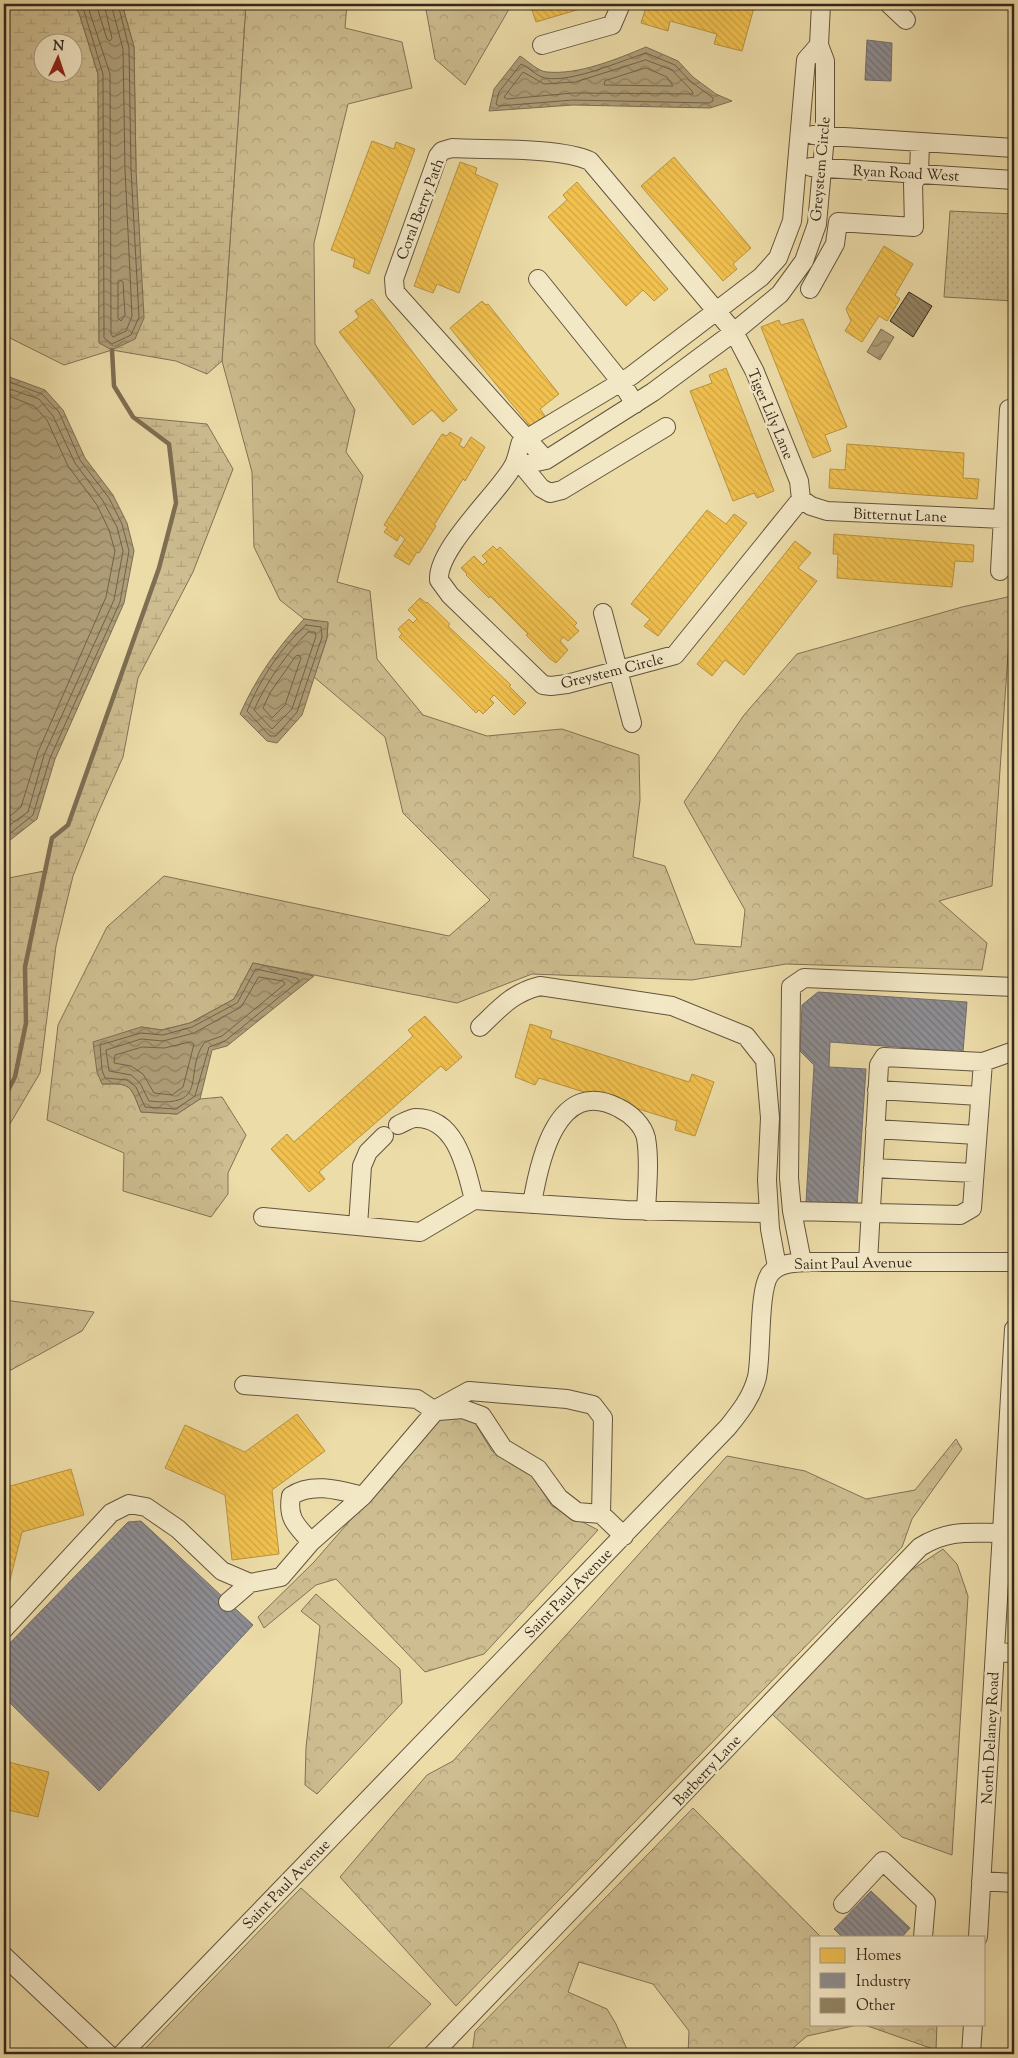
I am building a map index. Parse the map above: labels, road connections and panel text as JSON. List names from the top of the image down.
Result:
{
  "streets": {
    "street": [
      "Greystem Circle",
      "Ryan Road West",
      "Coral Berry Path",
      "Tiger Lily Lane",
      "Bitternut Lane",
      "Saint Paul Avenue",
      "North Delaney Road",
      "Barberry Lane"
    ]
  },
  "crossings": [
    ["Greystem Circle", "Ryan Road West"],
    ["Greystem Circle", "Coral Berry Path"],
    ["Greystem Circle", "Tiger Lily Lane"],
    ["Greystem Circle", "Bitternut Lane"],
    ["Coral Berry Path", "Tiger Lily Lane"],
    ["Tiger Lily Lane", "Bitternut Lane"],
    ["North Delaney Road", "Barberry Lane"]
  ],
  "legend": ["Homes", "Industry", "Other"],
  "north": "top"
}
